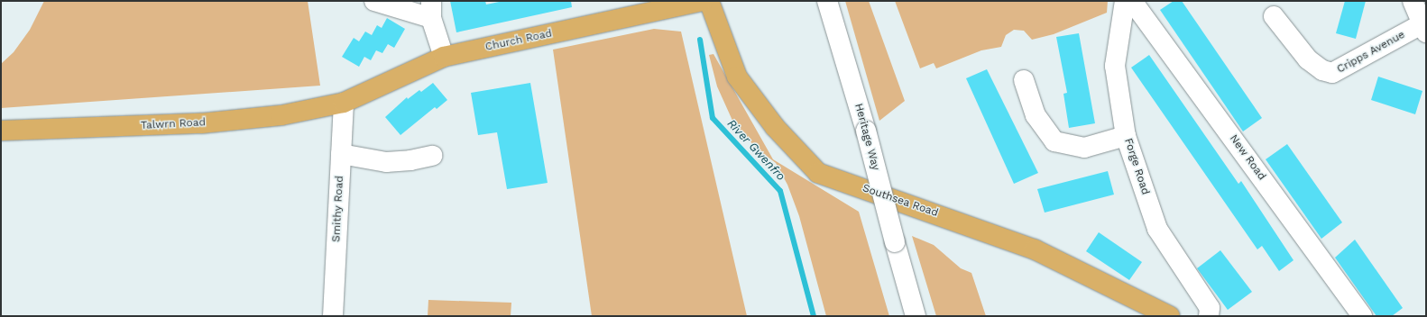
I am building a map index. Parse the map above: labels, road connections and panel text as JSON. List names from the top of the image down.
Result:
{
  "streets": {
    "main road": ["Church Road", "Talwrn Road", "Southsea Road"],
    "street": [
      "Cripps Avenue",
      "Heritage Way",
      "New Road",
      "Forge Road",
      "Smithy Road"
    ]
  },
  "crossings": [
    ["Church Road", "Talwrn Road"],
    ["Church Road", "Smithy Road"],
    ["Talwrn Road", "Smithy Road"]
  ],
  "water": ["River Gwenfro"]
}
